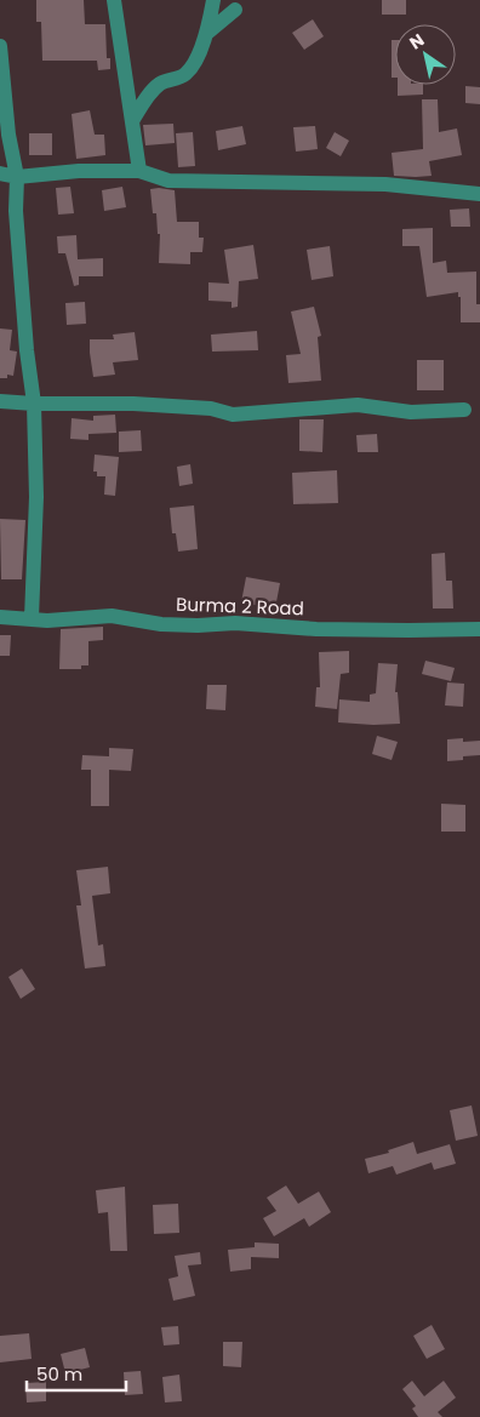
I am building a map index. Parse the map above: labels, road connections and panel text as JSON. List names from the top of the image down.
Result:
{
  "streets": {
    "street": ["Burma 2 Road"]
  },
  "scale_bar": "50 m",
  "north": "top left"
}
